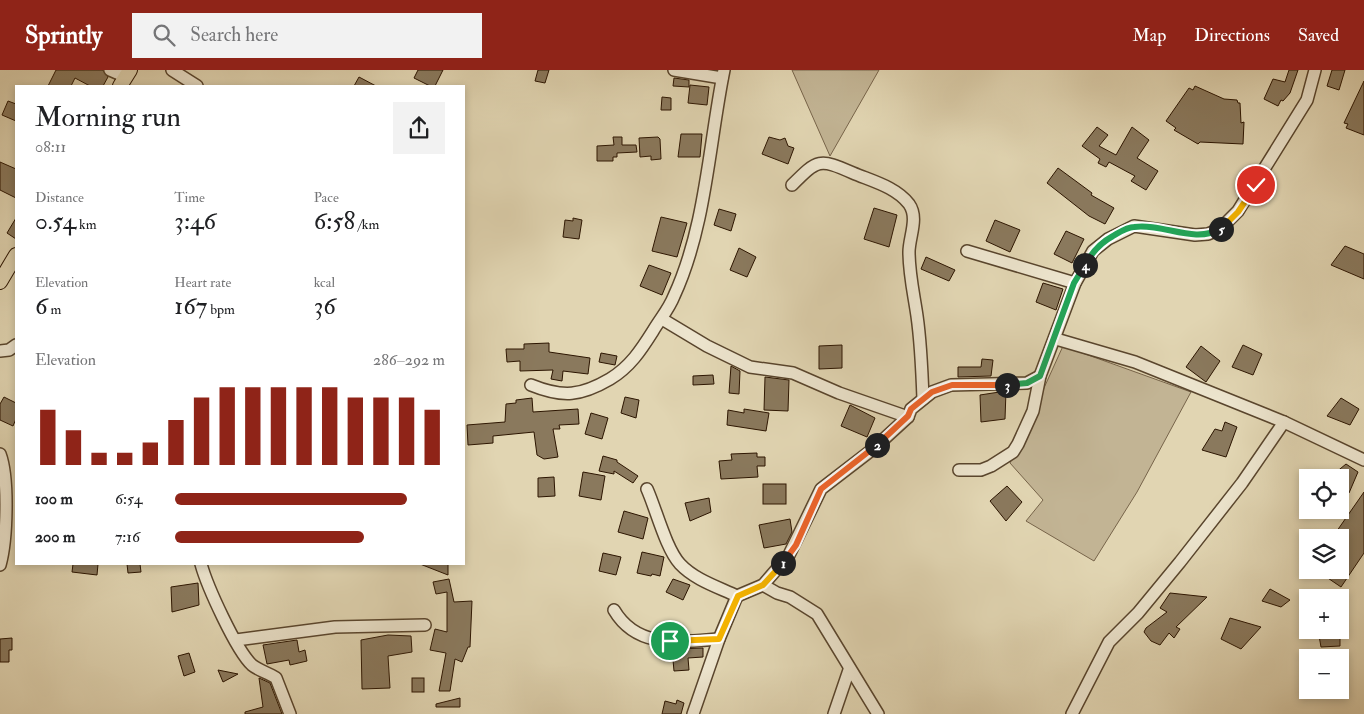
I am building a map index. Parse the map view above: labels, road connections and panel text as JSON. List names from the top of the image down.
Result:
{
  "page": {
    "header": "Sprintly",
    "search": "Search here",
    "nav": ["Map", "Directions", "Saved"],
    "heading": ["Morning run", "08:11"],
    "stats": [
      ["Distance", "0.54 km"],
      ["Time", "3:46"],
      ["Pace", "6:58 /km"],
      ["Elevation", "6 m"],
      ["Heart rate", "167 bpm"],
      ["kcal", "36"]
    ],
    "pins": [
      "5",
      "4",
      "3",
      "2",
      "1"
    ],
    "chart": ["Elevation", "286–292 m"],
    "map_buttons": ["+", "−"],
    "list": [
      {
        "name": "100 m",
        "note": "6:54"
      },
      {
        "name": "200 m",
        "note": "7:16"
      }
    ]
  }
}
